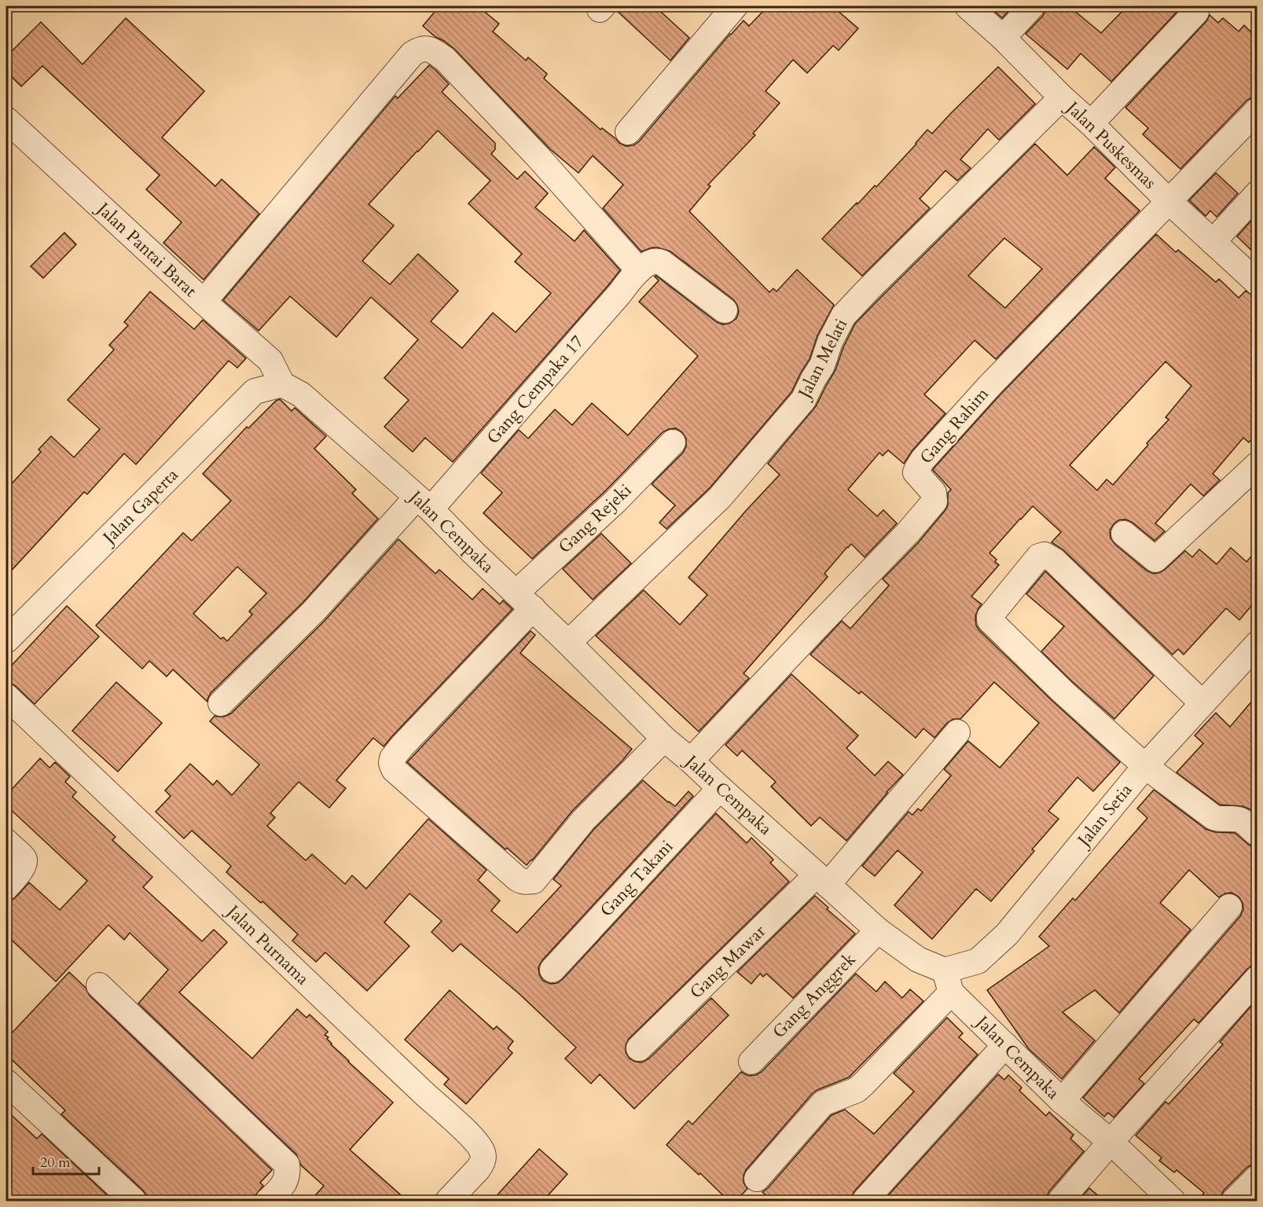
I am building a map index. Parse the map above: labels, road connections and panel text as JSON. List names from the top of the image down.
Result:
{
  "streets": {
    "street": [
      "Jalan Puskesmas",
      "Jalan Pantai Barat",
      "Jalan Melati",
      "Gang Cempaka 17",
      "Gang Rahim",
      "Jalan Gaperta",
      "Gang Rejeki",
      "Jalan Cempaka",
      "Jalan Setia",
      "Gang Takani",
      "Jalan Purnama",
      "Gang Mawar",
      "Gang Anggrek"
    ]
  },
  "crossings": [
    ["Jalan Puskesmas", "Jalan Melati"],
    ["Jalan Puskesmas", "Gang Rahim"],
    ["Jalan Pantai Barat", "Jalan Gaperta"],
    ["Jalan Pantai Barat", "Jalan Cempaka"],
    ["Jalan Melati", "Jalan Cempaka"],
    ["Gang Cempaka 17", "Jalan Cempaka"],
    ["Gang Rahim", "Jalan Cempaka"],
    ["Jalan Gaperta", "Jalan Cempaka"],
    ["Gang Rejeki", "Jalan Cempaka"],
    ["Jalan Cempaka", "Jalan Setia"],
    ["Jalan Cempaka", "Gang Takani"],
    ["Jalan Cempaka", "Gang Mawar"],
    ["Jalan Cempaka", "Gang Anggrek"]
  ],
  "scale_bar": "20 m"
}
